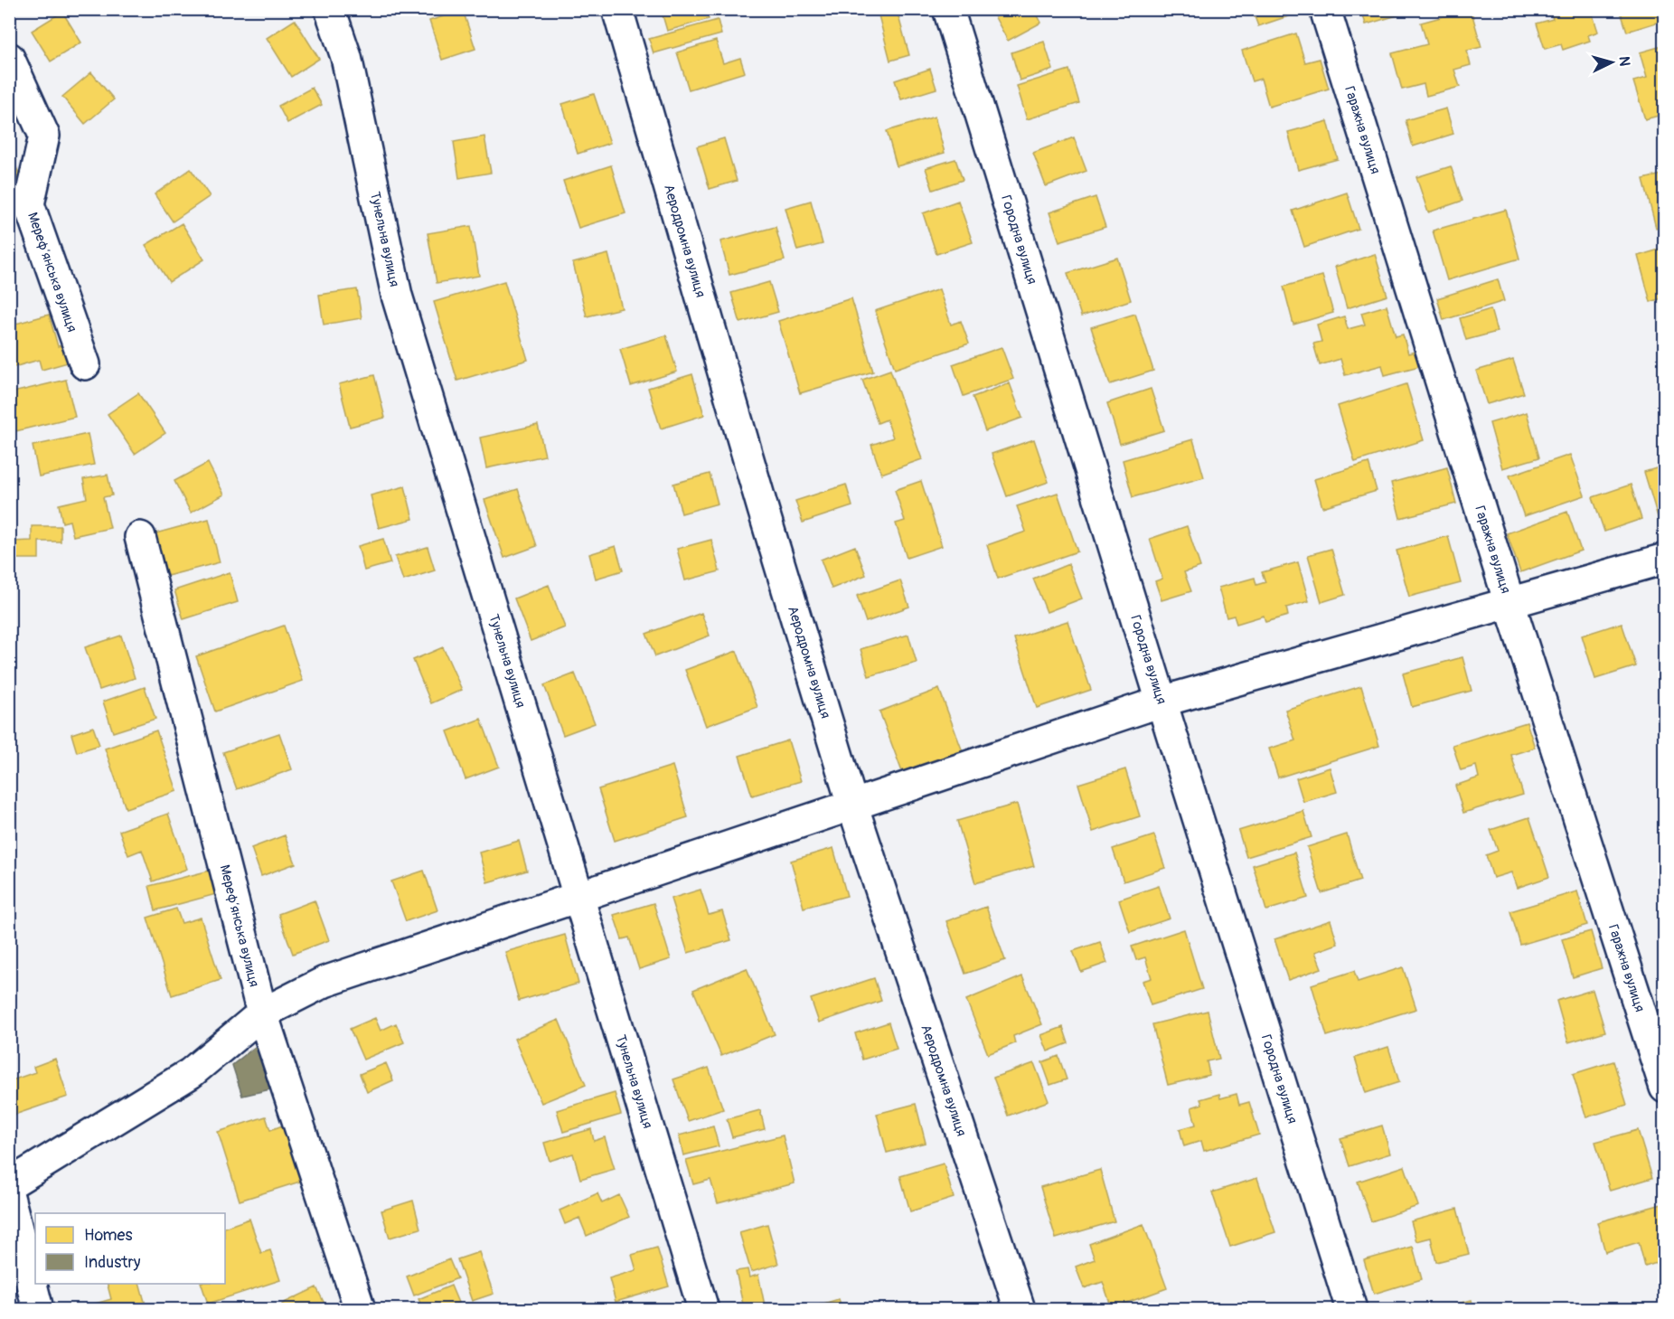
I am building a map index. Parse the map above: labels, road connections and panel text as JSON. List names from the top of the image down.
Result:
{
  "streets": {
    "street": [
      "Гаражна вулиця",
      "Тунельна вулиця",
      "Городна вулиця",
      "Аеродромна вулиця",
      "Мерефʼянська вулиця"
    ]
  },
  "legend": ["Homes", "Industry"],
  "north": "right"
}
